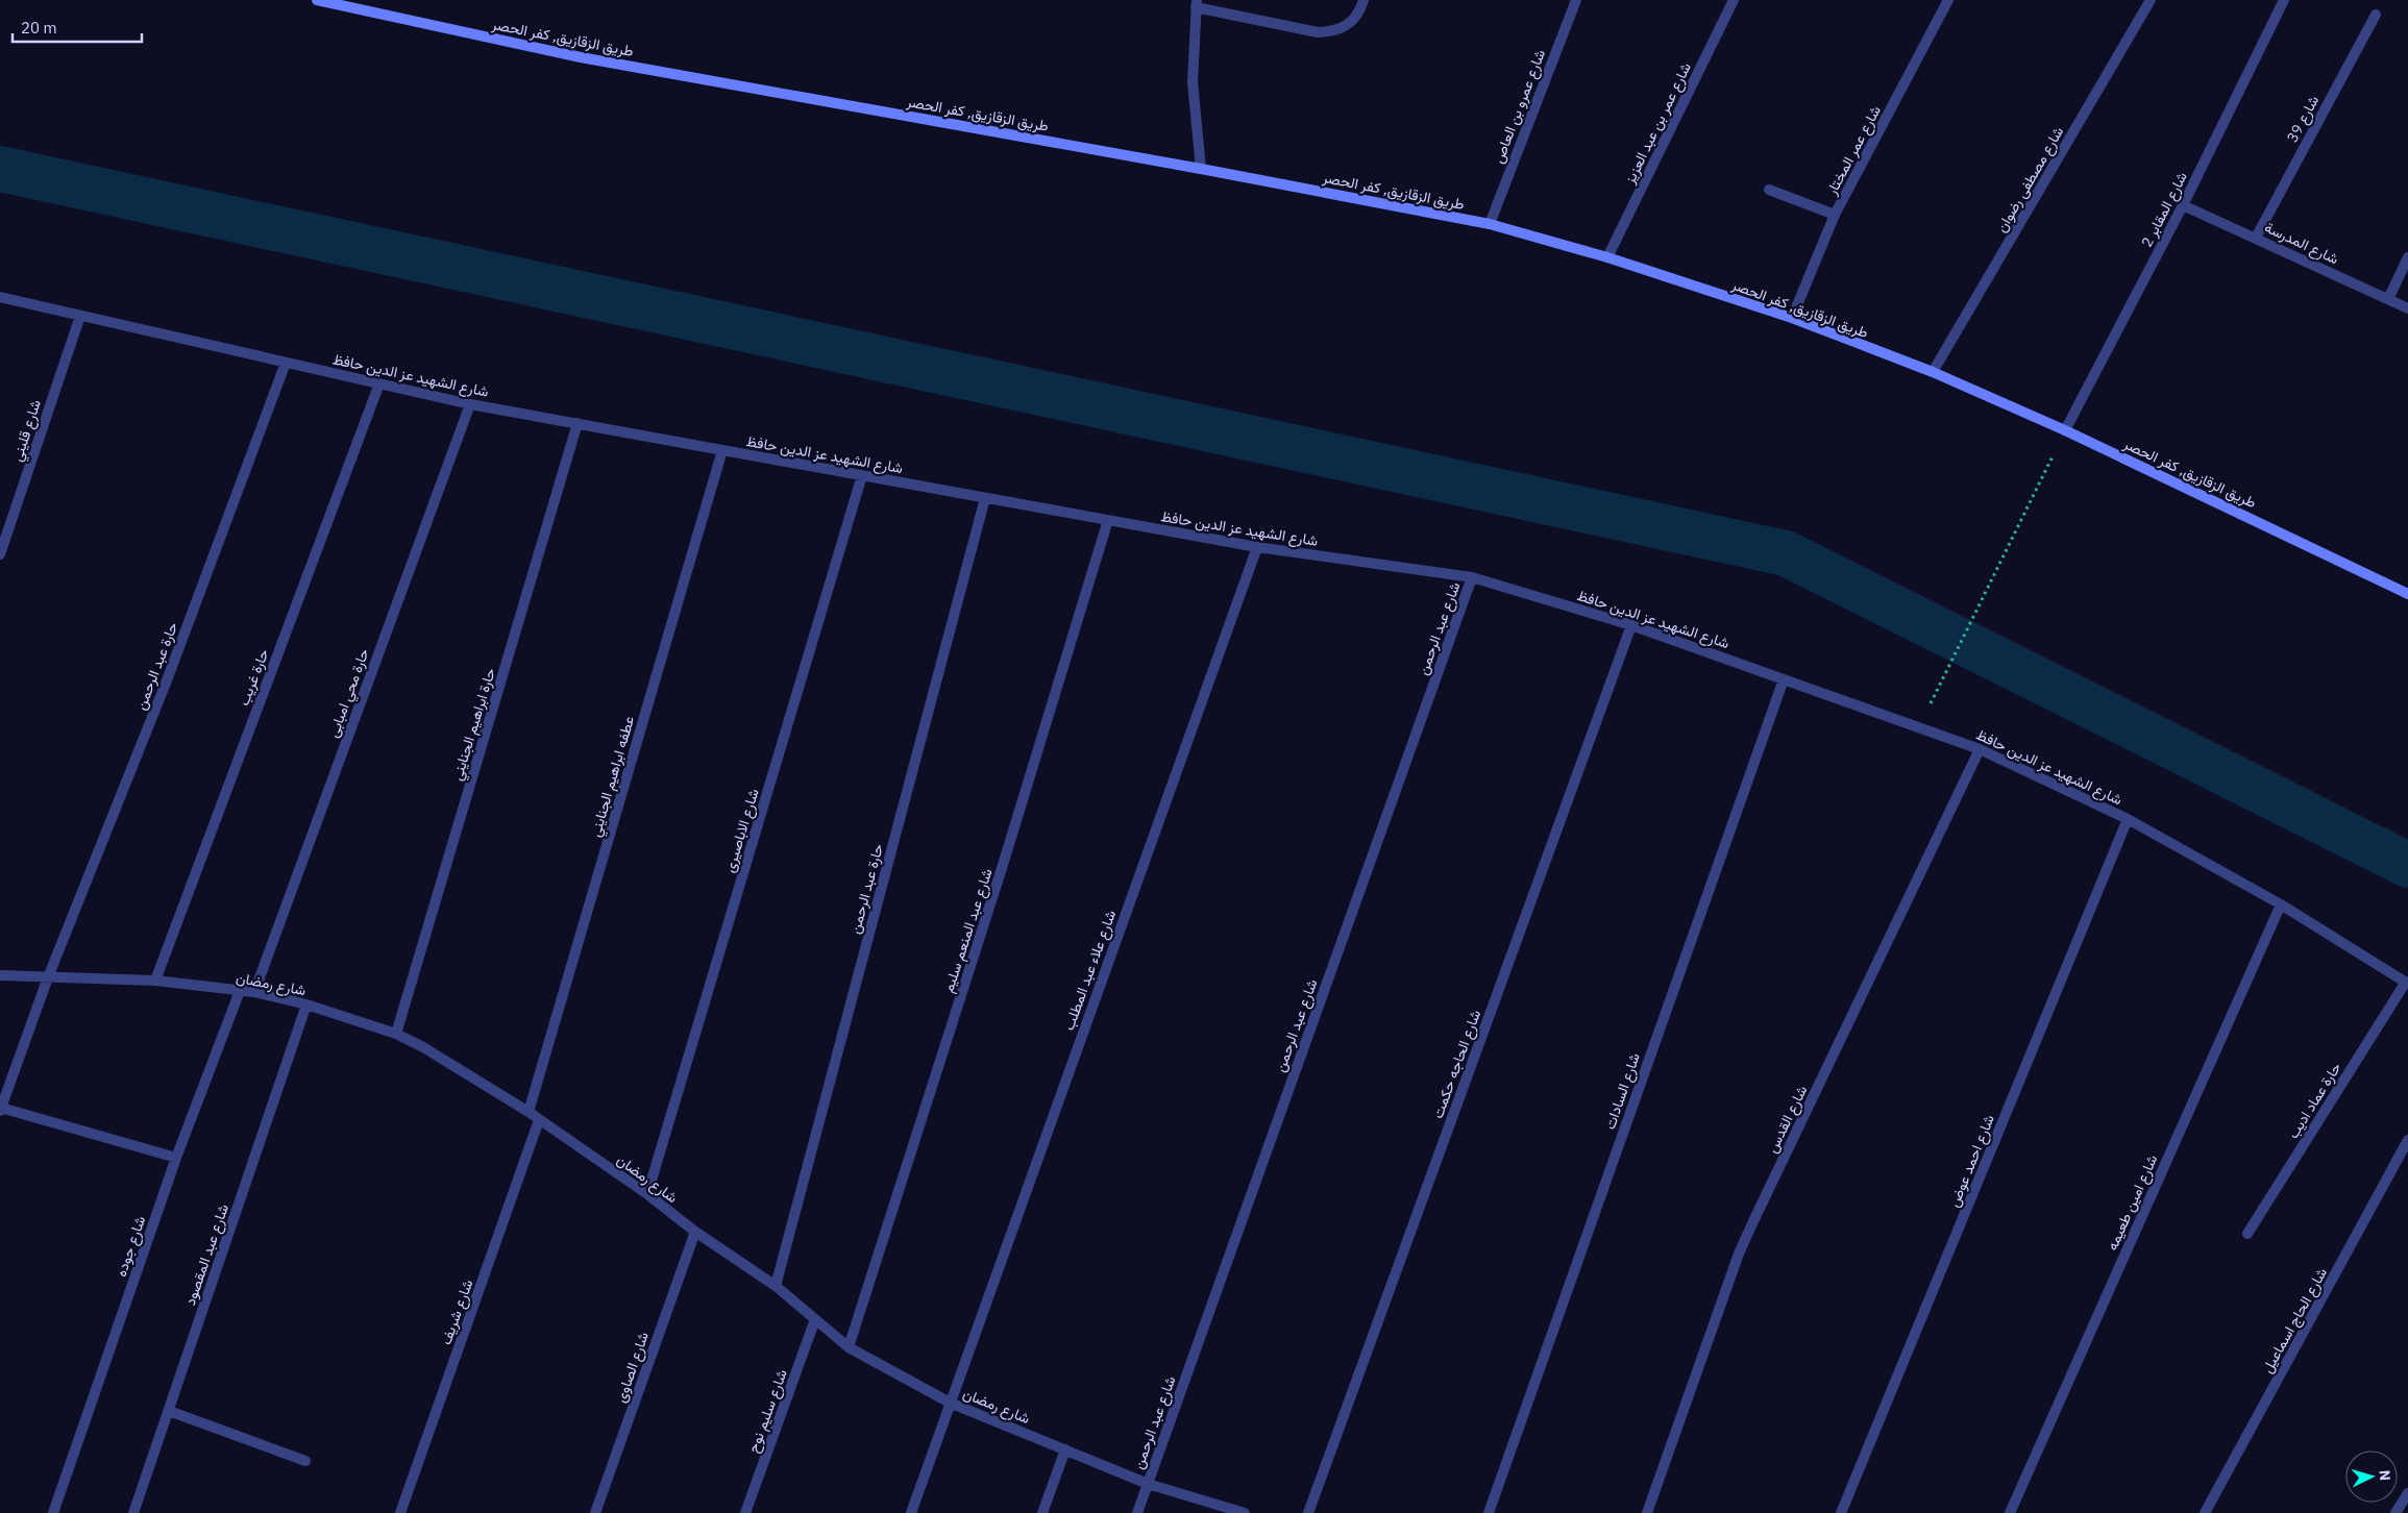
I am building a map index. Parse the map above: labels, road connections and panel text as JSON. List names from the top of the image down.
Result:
{
  "streets": {
    "main road": ["طريق الزقازيق, كفر الحصر"],
    "street": [
      "شارع عمرو بن العاص",
      "شارع 39",
      "شارع عمر بن عبد العزيز",
      "شارع عمر المختار",
      "شارع مصطفى رضوان",
      "شارع المقابر 2",
      "شارع المدرسة",
      "شارع الشهيد عز الدين حافظ",
      "شارع قليني",
      "شارع عبد الرحمن",
      "حارة عبد الرحمن",
      "حارة غريب",
      "حارة محي امبابى",
      "حارة ابراهيم الجنايني",
      "عطفه ابراهيم الجنايني",
      "شارع الاباصيرى",
      "شارع عبد المنعم سليم",
      "شارع علاء عبد المطلب",
      "شارع رمضان",
      "شارع الحاجه حكمت",
      "شارع السادات",
      "حارة عماد اديب",
      "شارع القدس",
      "شارع احمد عوض",
      "شارع امين طعيمه",
      "شارع جوده",
      "شارع عبد المقصود",
      "شارع شريف",
      "شارع الحاج اسماعيل",
      "شارع الصاوى",
      "شارع سليم نوح"
    ]
  },
  "crossings": [
    ["طريق الزقازيق, كفر الحصر", "شارع عمرو بن العاص"],
    ["طريق الزقازيق, كفر الحصر", "شارع عمر بن عبد العزيز"],
    ["طريق الزقازيق, كفر الحصر", "شارع عمر المختار"],
    ["طريق الزقازيق, كفر الحصر", "شارع مصطفى رضوان"],
    ["طريق الزقازيق, كفر الحصر", "شارع المقابر 2"],
    ["شارع 39", "شارع المدرسة"],
    ["شارع المقابر 2", "شارع المدرسة"],
    ["شارع الشهيد عز الدين حافظ", "شارع قليني"],
    ["شارع الشهيد عز الدين حافظ", "شارع عبد الرحمن"],
    ["شارع الشهيد عز الدين حافظ", "حارة عبد الرحمن"],
    ["شارع الشهيد عز الدين حافظ", "حارة غريب"],
    ["شارع الشهيد عز الدين حافظ", "حارة محي امبابى"],
    ["شارع الشهيد عز الدين حافظ", "حارة ابراهيم الجنايني"],
    ["شارع الشهيد عز الدين حافظ", "عطفه ابراهيم الجنايني"],
    ["شارع الشهيد عز الدين حافظ", "شارع الاباصيرى"],
    ["شارع الشهيد عز الدين حافظ", "شارع عبد المنعم سليم"],
    ["شارع الشهيد عز الدين حافظ", "شارع علاء عبد المطلب"],
    ["شارع الشهيد عز الدين حافظ", "شارع الحاجه حكمت"],
    ["شارع الشهيد عز الدين حافظ", "شارع السادات"],
    ["شارع الشهيد عز الدين حافظ", "حارة عماد اديب"],
    ["شارع الشهيد عز الدين حافظ", "شارع القدس"],
    ["شارع الشهيد عز الدين حافظ", "شارع احمد عوض"],
    ["شارع الشهيد عز الدين حافظ", "شارع امين طعيمه"],
    ["شارع عبد الرحمن", "شارع رمضان"],
    ["حارة عبد الرحمن", "شارع رمضان"],
    ["حارة غريب", "شارع رمضان"],
    ["حارة محي امبابى", "شارع رمضان"],
    ["حارة ابراهيم الجنايني", "شارع رمضان"],
    ["عطفه ابراهيم الجنايني", "شارع رمضان"],
    ["شارع الاباصيرى", "شارع رمضان"],
    ["شارع عبد المنعم سليم", "شارع رمضان"],
    ["شارع علاء عبد المطلب", "شارع رمضان"],
    ["شارع رمضان", "شارع جوده"],
    ["شارع رمضان", "شارع عبد المقصود"],
    ["شارع رمضان", "شارع شريف"],
    ["شارع رمضان", "شارع الصاوى"],
    ["شارع رمضان", "شارع سليم نوح"]
  ],
  "scale_bar": "20 m",
  "north": "right"
}
